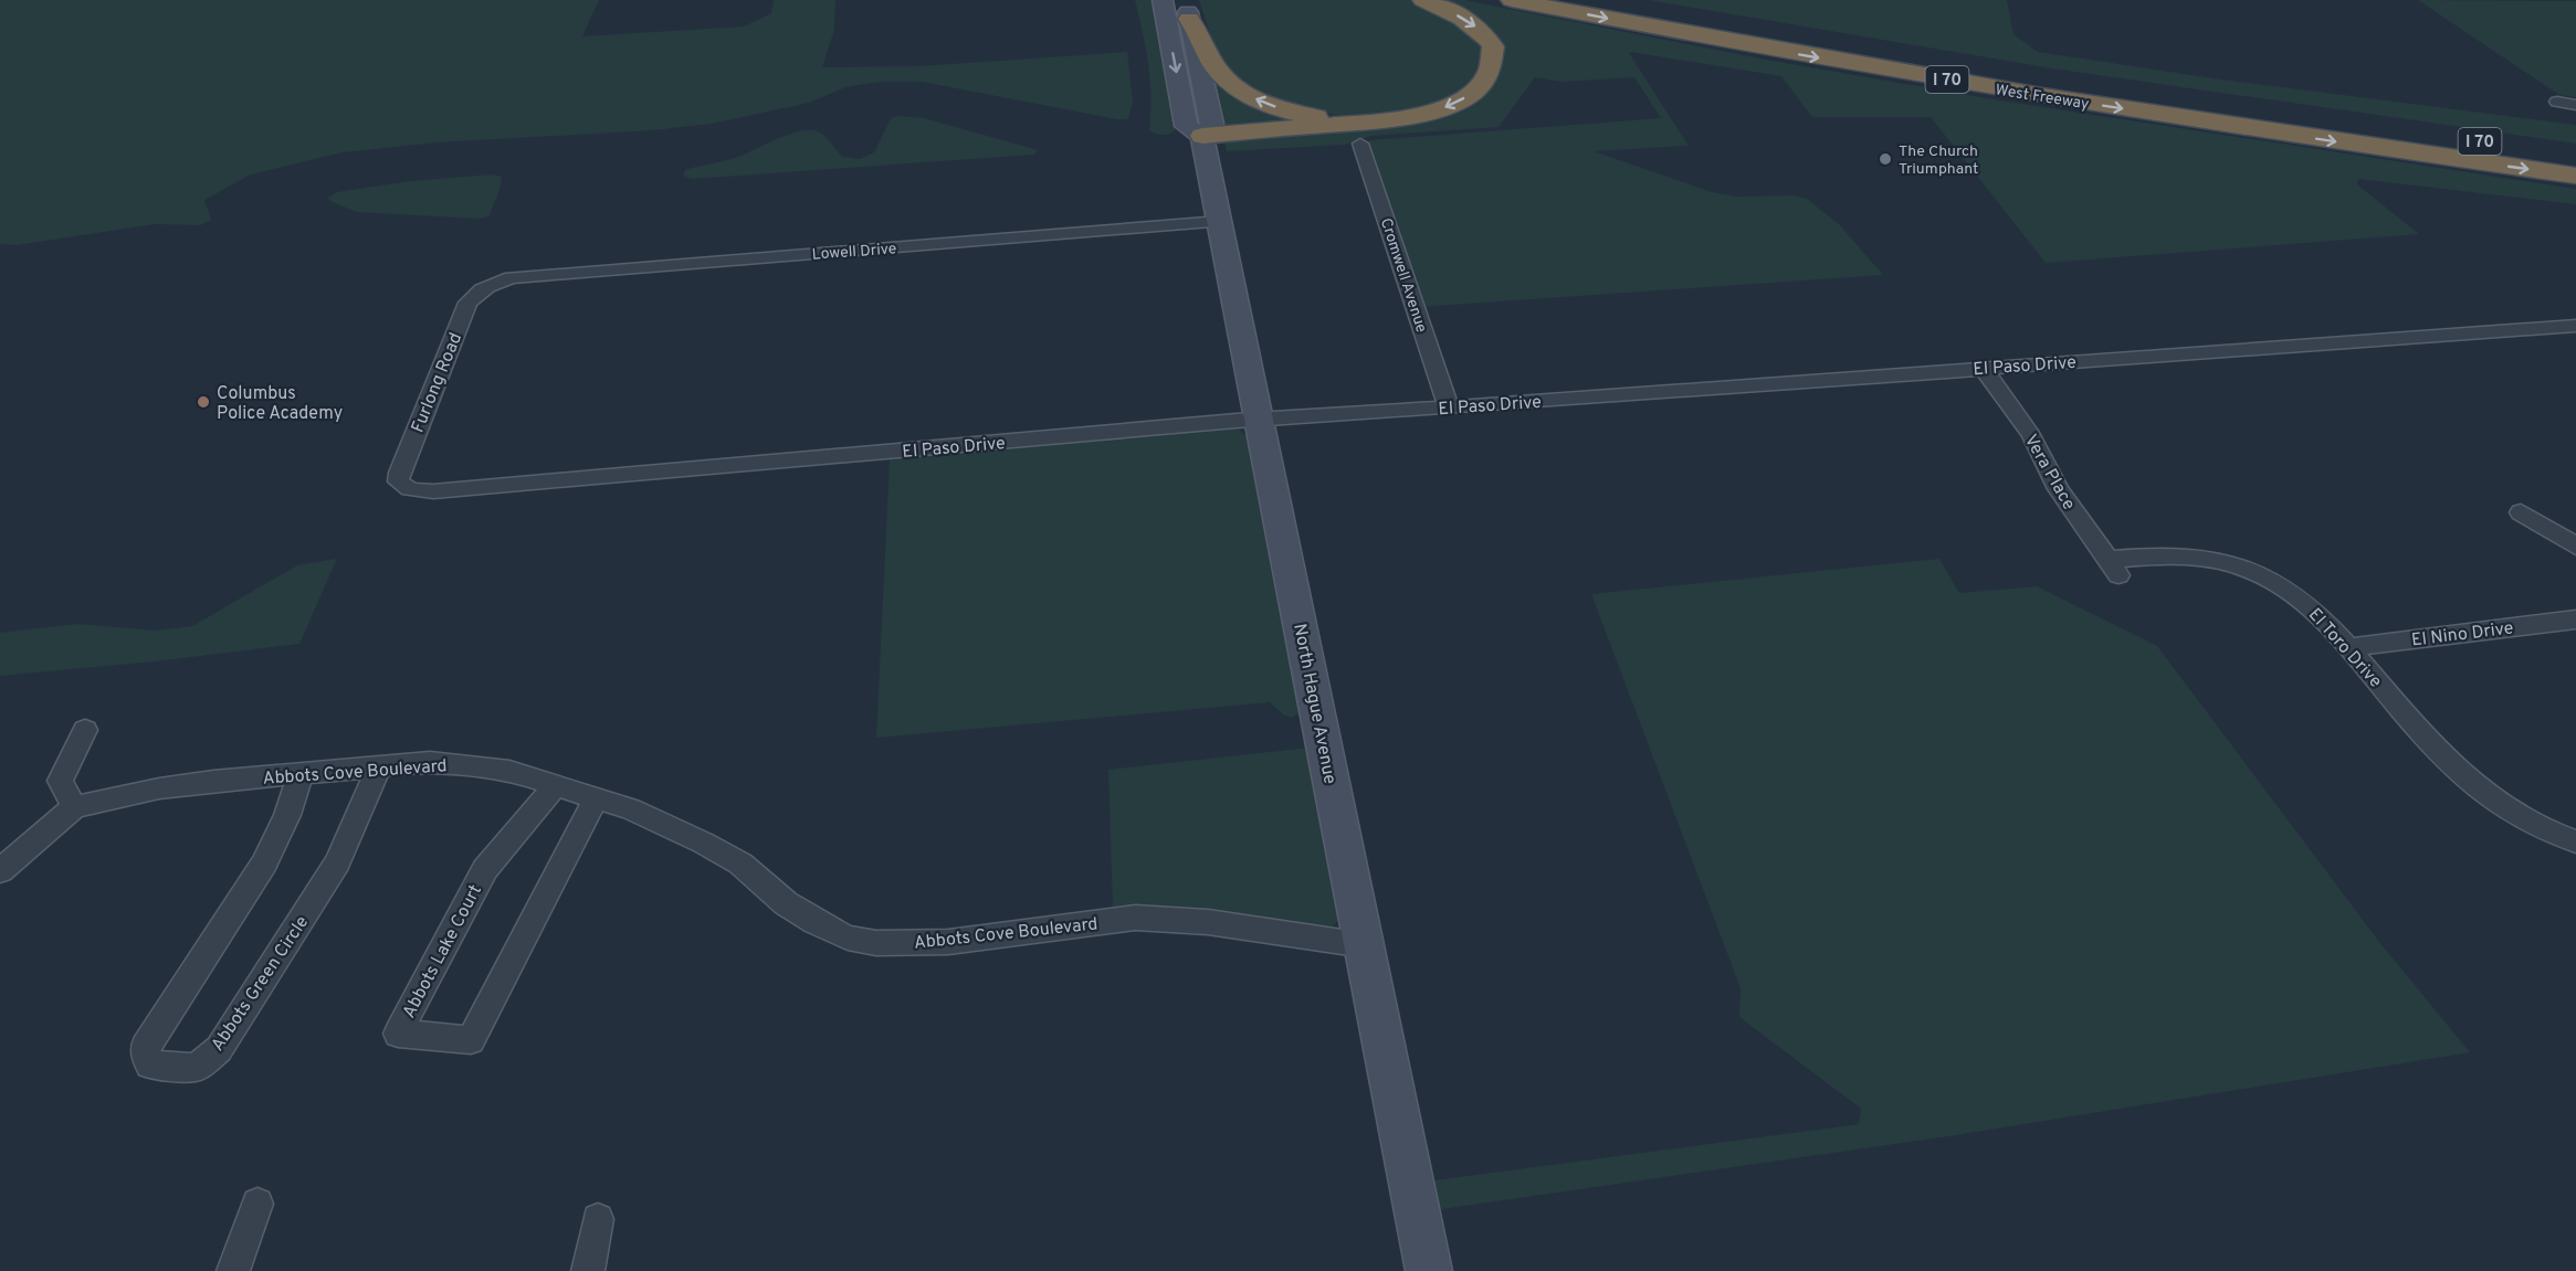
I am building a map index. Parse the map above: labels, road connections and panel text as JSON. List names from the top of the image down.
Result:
{
  "streets": {
    "highway": ["I 70", "West Freeway"],
    "main road": ["North Hague Avenue"],
    "street": [
      "Lowell Drive",
      "Cromwell Avenue",
      "El Paso Drive",
      "Furlong Road",
      "Vera Place",
      "El Nino Drive",
      "El Toro Drive",
      "Abbots Cove Boulevard",
      "Abbots Lake Court",
      "Abbots Green Circle"
    ]
  },
  "crossings": [
    ["Lowell Drive", "Furlong Road"],
    ["Lowell Drive", "North Hague Avenue"],
    ["Cromwell Avenue", "El Paso Drive"],
    ["El Paso Drive", "Furlong Road"],
    ["El Paso Drive", "Vera Place"],
    ["El Paso Drive", "North Hague Avenue"],
    ["Vera Place", "El Toro Drive"],
    ["El Nino Drive", "El Toro Drive"],
    ["North Hague Avenue", "Abbots Cove Boulevard"],
    ["Abbots Cove Boulevard", "Abbots Lake Court"],
    ["Abbots Cove Boulevard", "Abbots Green Circle"]
  ],
  "places": ["The Church Triumphant", "Columbus Police Academy"]
}
